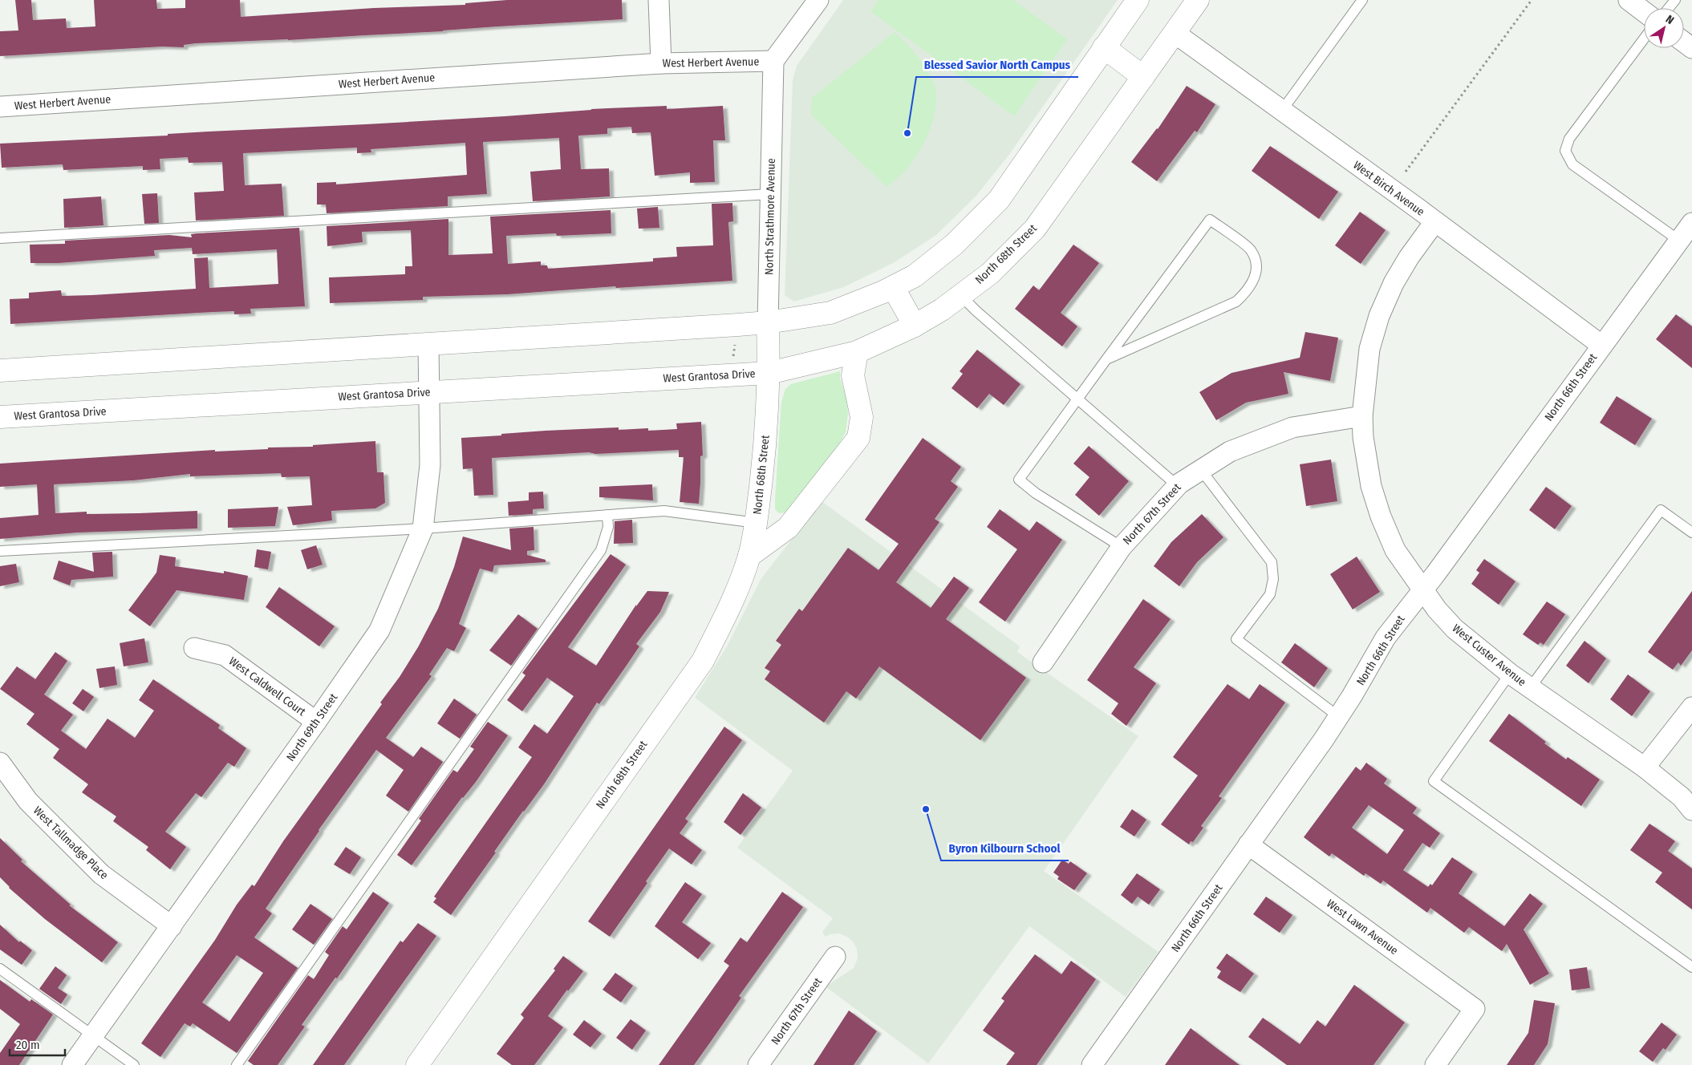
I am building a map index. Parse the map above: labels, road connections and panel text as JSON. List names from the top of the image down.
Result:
{
  "streets": {
    "street": [
      "West Herbert Avenue",
      "West Birch Avenue",
      "North Strathmore Avenue",
      "North 68th Street",
      "West Grantosa Drive",
      "North 66th Street",
      "North 67th Street",
      "West Custer Avenue",
      "West Caldwell Court",
      "North 69th Street",
      "West Tallmadge Place",
      "West Lawn Avenue"
    ]
  },
  "crossings": [
    ["West Herbert Avenue", "North Strathmore Avenue"],
    ["West Birch Avenue", "North 68th Street"],
    ["West Birch Avenue", "North 66th Street"],
    ["North Strathmore Avenue", "North 68th Street"],
    ["North Strathmore Avenue", "West Grantosa Drive"],
    ["North 68th Street", "West Grantosa Drive"],
    ["West Grantosa Drive", "North 69th Street"],
    ["North 66th Street", "West Custer Avenue"],
    ["North 66th Street", "West Lawn Avenue"],
    ["North 67th Street", "West Custer Avenue"],
    ["West Caldwell Court", "North 69th Street"],
    ["North 69th Street", "West Tallmadge Place"]
  ],
  "places": ["Blessed Savior North Campus", "Byron Kilbourn School"],
  "scale_bar": "20 m",
  "north": "top right"
}
